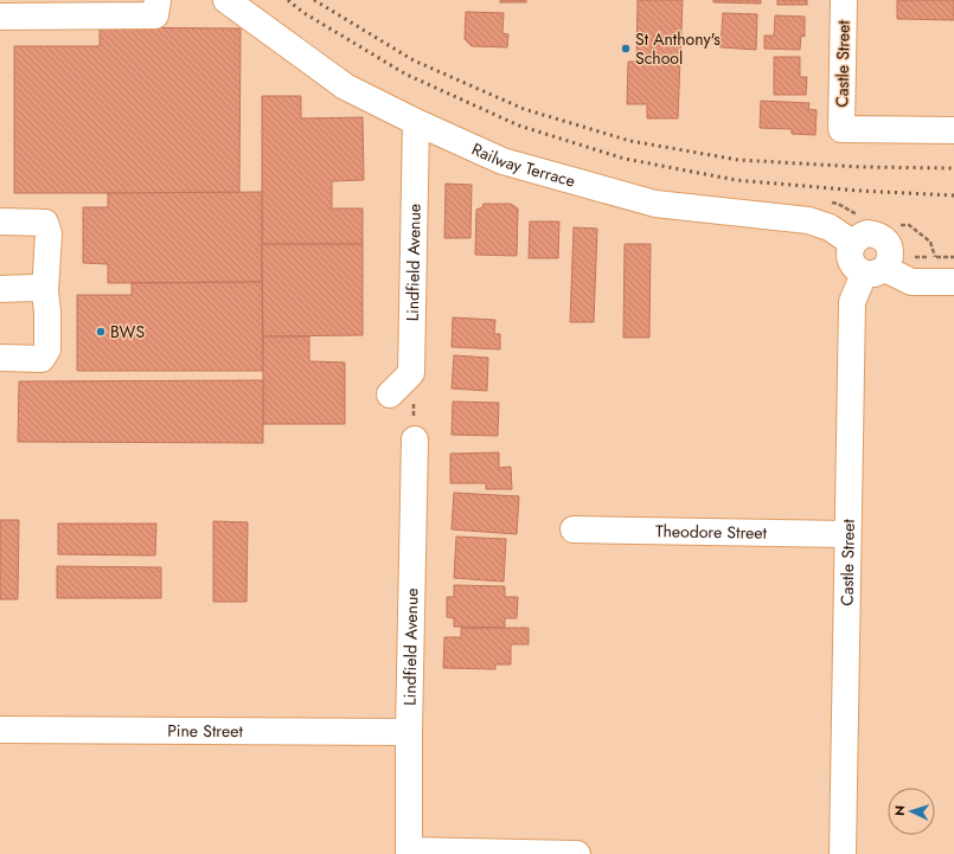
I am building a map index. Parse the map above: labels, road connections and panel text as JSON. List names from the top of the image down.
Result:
{
  "streets": {
    "street": [
      "Castle Street",
      "Railway Terrace",
      "Lindfield Avenue",
      "Theodore Street",
      "Pine Street"
    ]
  },
  "crossings": [
    ["Castle Street", "Railway Terrace"],
    ["Castle Street", "Theodore Street"],
    ["Railway Terrace", "Lindfield Avenue"],
    ["Lindfield Avenue", "Pine Street"]
  ],
  "places": ["St Anthony's School", "BWS"],
  "north": "left"
}
